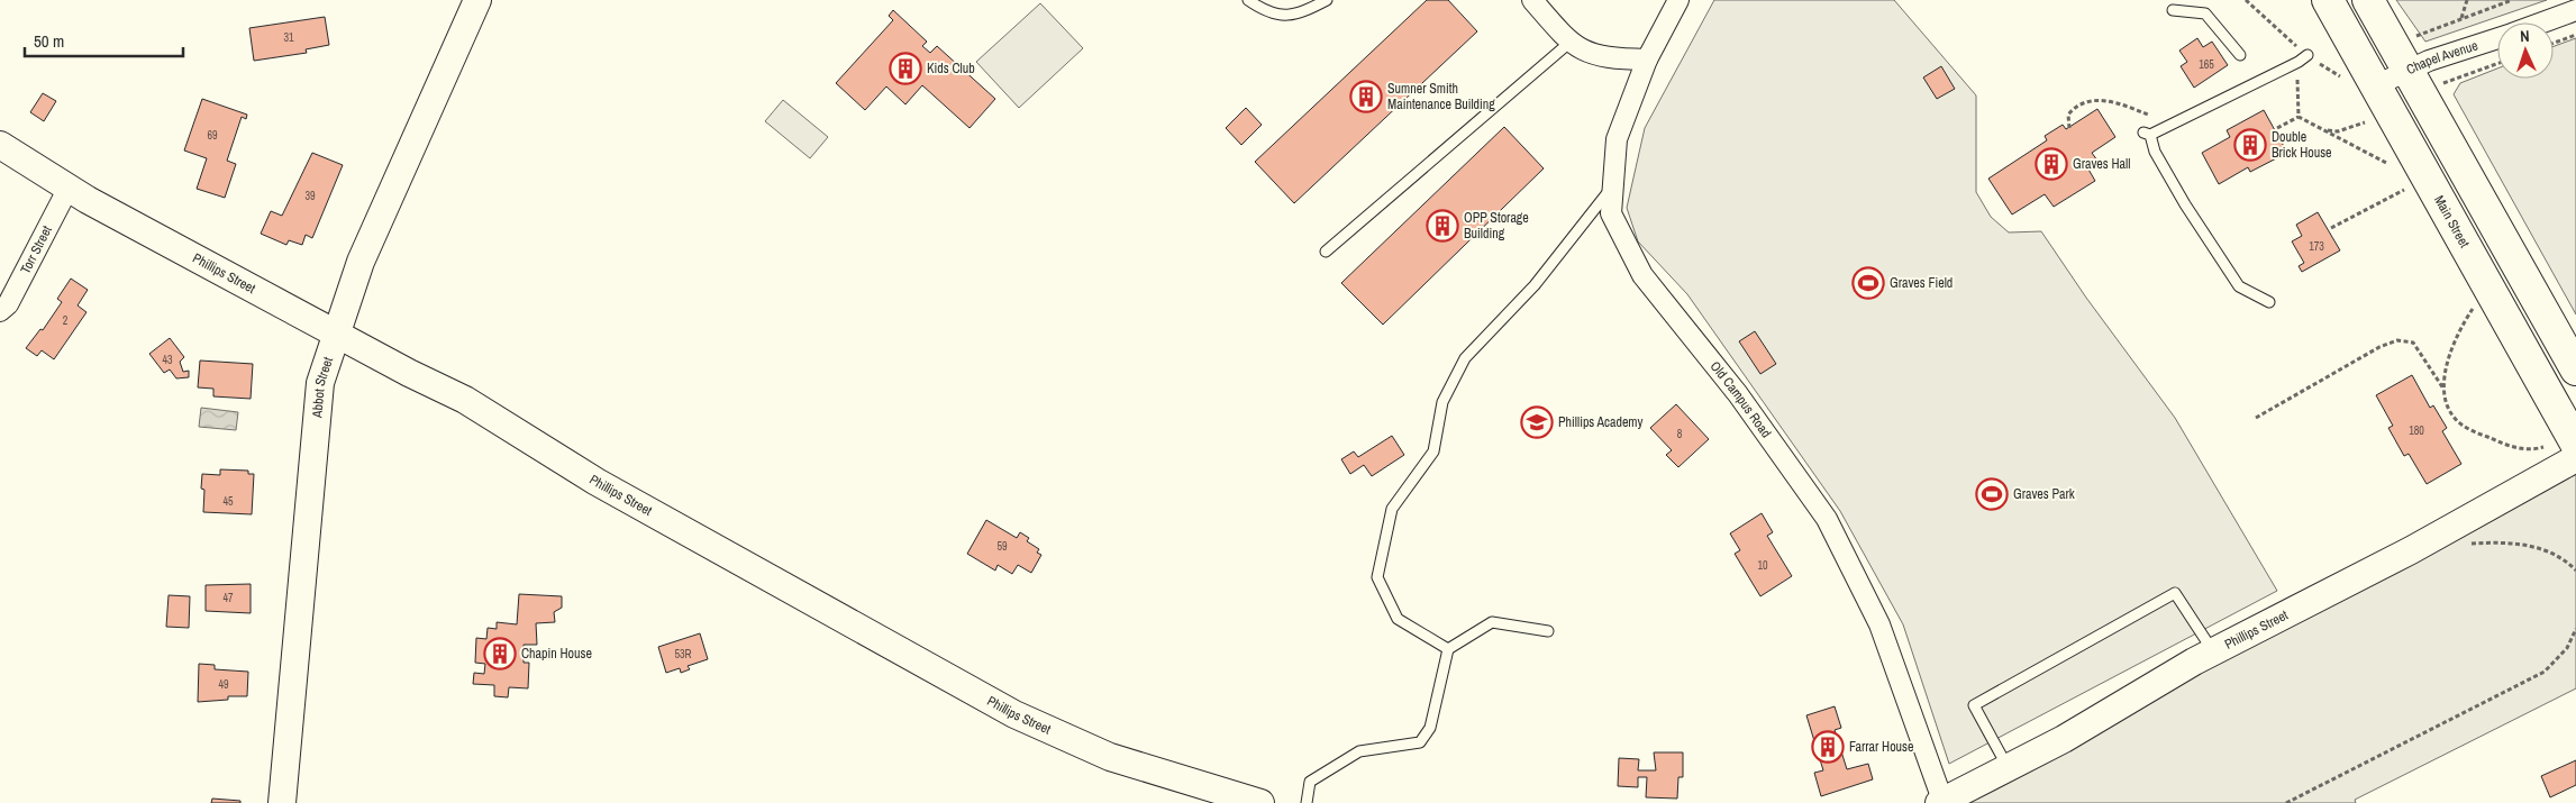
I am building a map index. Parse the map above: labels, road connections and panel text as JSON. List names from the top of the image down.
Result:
{
  "streets": {
    "main road": ["Main Street"],
    "street": [
      "Chapel Avenue",
      "Torr Street",
      "Phillips Street",
      "Abbot Street",
      "Old Campus Road"
    ]
  },
  "crossings": [
    ["Chapel Avenue", "Main Street"],
    ["Torr Street", "Phillips Street"],
    ["Phillips Street", "Abbot Street"],
    ["Phillips Street", "Old Campus Road"]
  ],
  "places": {
    "building": [
      "Kids Club",
      "Sumner Smith Maintenance Building",
      "Double Brick House",
      "Graves Hall",
      "OPP Storage Building",
      "Chapin House",
      "Farrar House"
    ],
    "sports": ["Graves Field", "Graves Park"],
    "school or university": ["Phillips Academy"]
  },
  "house_numbers": [
    "31",
    "165",
    "69",
    "39",
    "173",
    "2",
    "43",
    "180",
    "8",
    "45",
    "59",
    "10",
    "47",
    "53R",
    "49"
  ],
  "scale_bar": "50 m",
  "north": "top"
}
